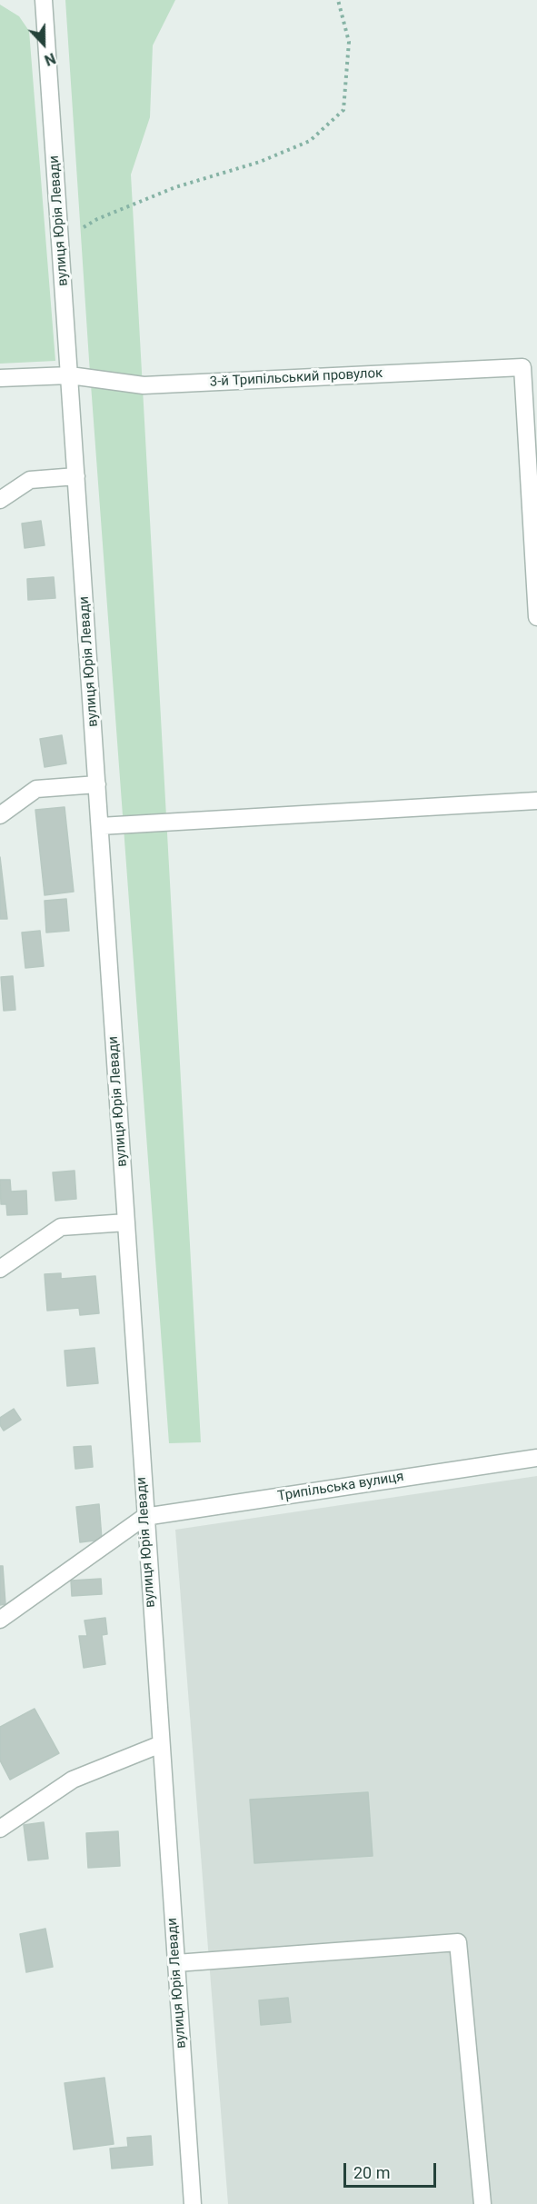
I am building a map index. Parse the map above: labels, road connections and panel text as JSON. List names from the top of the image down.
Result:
{
  "streets": {
    "street": ["вулиця Юрія Левади", "3-й Трипільський провулок", "Трипільська вулиця"]
  },
  "crossings": [
    ["вулиця Юрія Левади", "3-й Трипільський провулок"],
    ["вулиця Юрія Левади", "Трипільська вулиця"]
  ],
  "scale_bar": "20 m",
  "north": "bottom"
}
